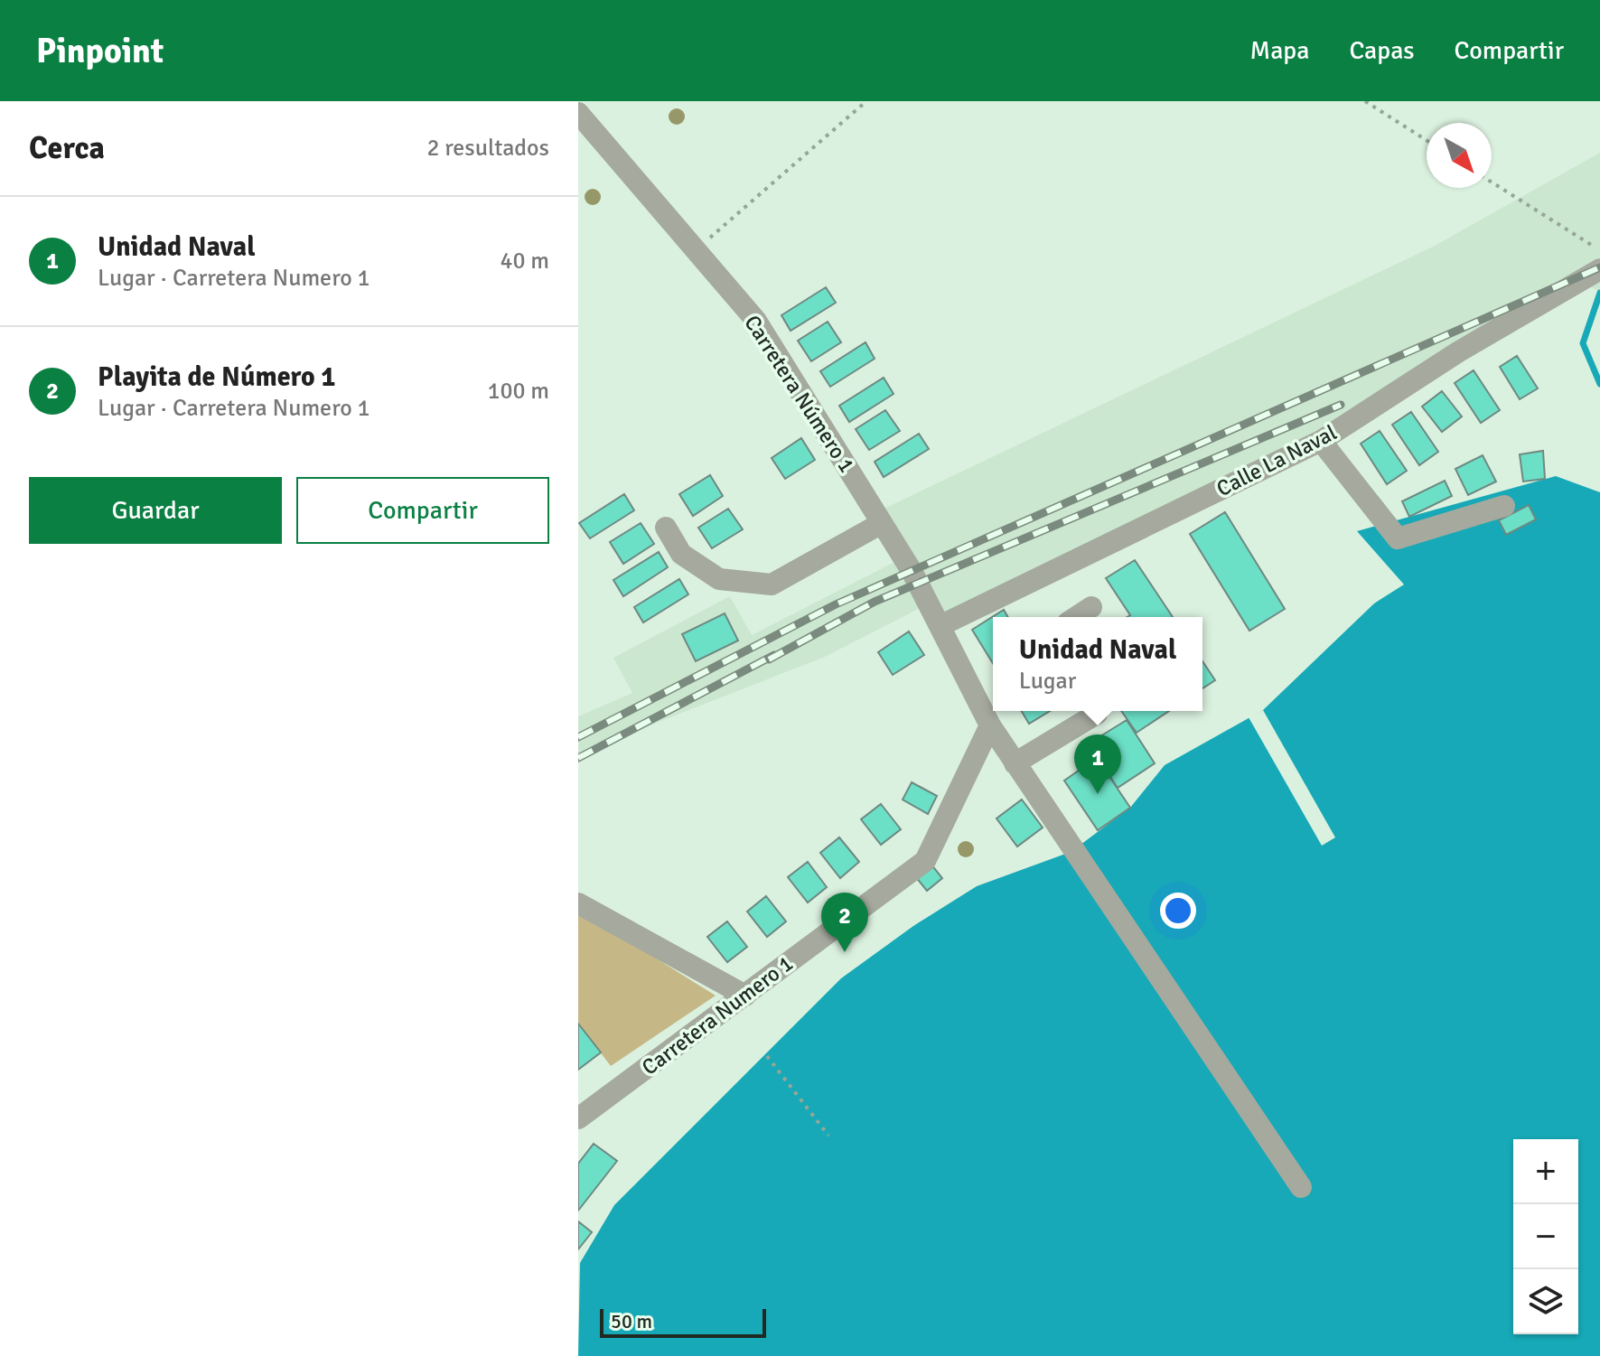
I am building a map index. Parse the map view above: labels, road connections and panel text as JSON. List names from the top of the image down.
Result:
{
  "streets": {
    "street": ["Carretera Número 1", "Calle La Naval", "Carretera Numero 1"]
  },
  "crossings": [
    ["Carretera Número 1", "Calle La Naval"]
  ],
  "scale_bar": "50 m",
  "north": "bottom right",
  "page": {
    "header": "Pinpoint",
    "nav": ["Mapa", "Capas", "Compartir"],
    "heading": ["Cerca", "2 resultados"],
    "list": [
      {
        "mark": "1",
        "name": "Unidad Naval",
        "note": "Lugar · Carretera Numero 1",
        "value": "40 m"
      },
      {
        "mark": "2",
        "name": "Playita de Número 1",
        "note": "Lugar · Carretera Numero 1",
        "value": "100 m"
      }
    ],
    "buttons": ["Guardar", "Compartir"],
    "popup": ["Unidad Naval", "Lugar"],
    "pins": ["1", "2"],
    "map_buttons": ["+", "−"],
    "scale": "50 m"
  }
}
